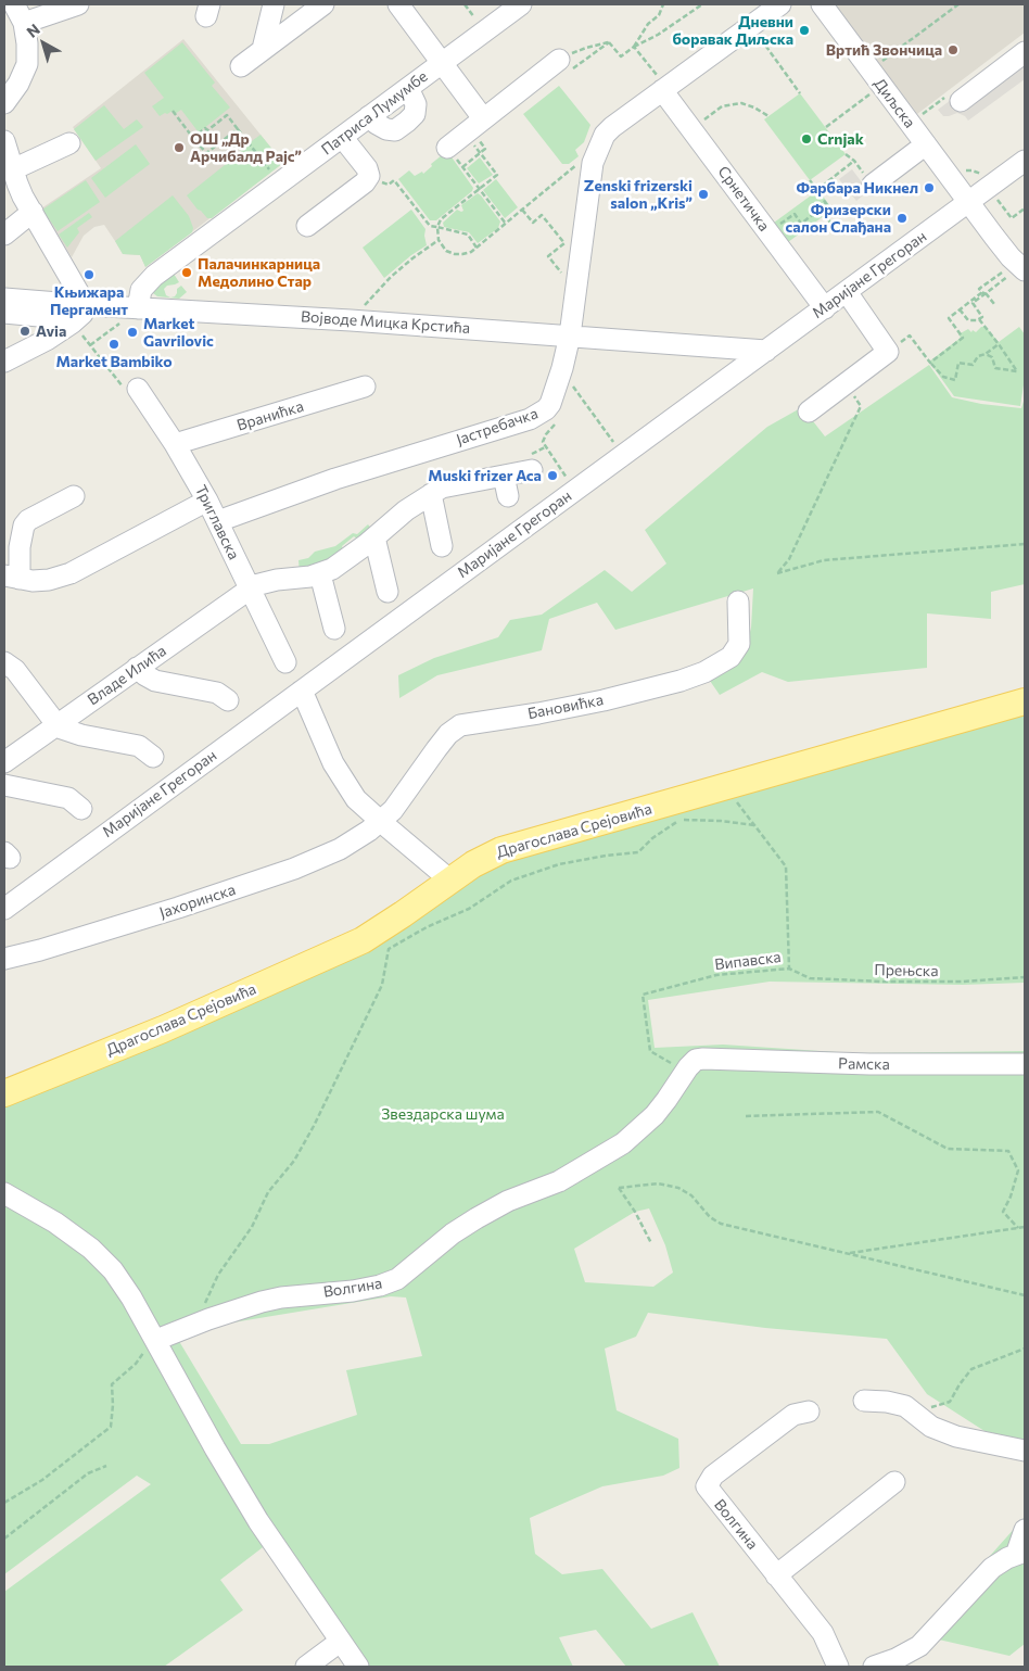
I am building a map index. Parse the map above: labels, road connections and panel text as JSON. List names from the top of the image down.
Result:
{
  "streets": {
    "main road": ["Драгослава Срејовића"],
    "street": [
      "Диљска",
      "Патриса Лумумбе",
      "Срнетичка",
      "Маријане Грегоран",
      "Војводе Мицка Крстића",
      "Вранићка",
      "Јастребачка",
      "Триглавска",
      "Владе Илића",
      "Бановићка",
      "Јахоринска",
      "Рамска",
      "Волгина"
    ],
    "path": ["Випавска", "Прењска"]
  },
  "crossings": [
    ["Диљска", "Маријане Грегоран"],
    ["Патриса Лумумбе", "Војводе Мицка Крстића"],
    ["Срнетичка", "Маријане Грегоран"],
    ["Срнетичка", "Јастребачка"],
    ["Маријане Грегоран", "Војводе Мицка Крстића"],
    ["Војводе Мицка Крстића", "Јастребачка"],
    ["Вранићка", "Триглавска"],
    ["Јастребачка", "Триглавска"],
    ["Триглавска", "Владе Илића"],
    ["Бановићка", "Јахоринска"],
    ["Драгослава Срејовића", "Випавска"],
    ["Випавска", "Прењска"],
    ["Випавска", "Рамска"],
    ["Випавска", "Волгина"],
    ["Рамска", "Волгина"]
  ],
  "parks": ["Звездарска шума"],
  "places": [
    "Дневни боравак Диљска",
    "Вртић Звончица",
    "Crnjak",
    "ОШ „Др Арчибалд Рајс”",
    "Фарбара Никнел",
    "Zenski frizerski salon „Kris”",
    "Фризерски салон Слађана",
    "Палачинкарница Медолино Стар",
    "Књижара Пергамент",
    "Avia",
    "Market Gavrilovic",
    "Market Bambiko",
    "Muski frizer Aca"
  ],
  "north": "top left"
}
